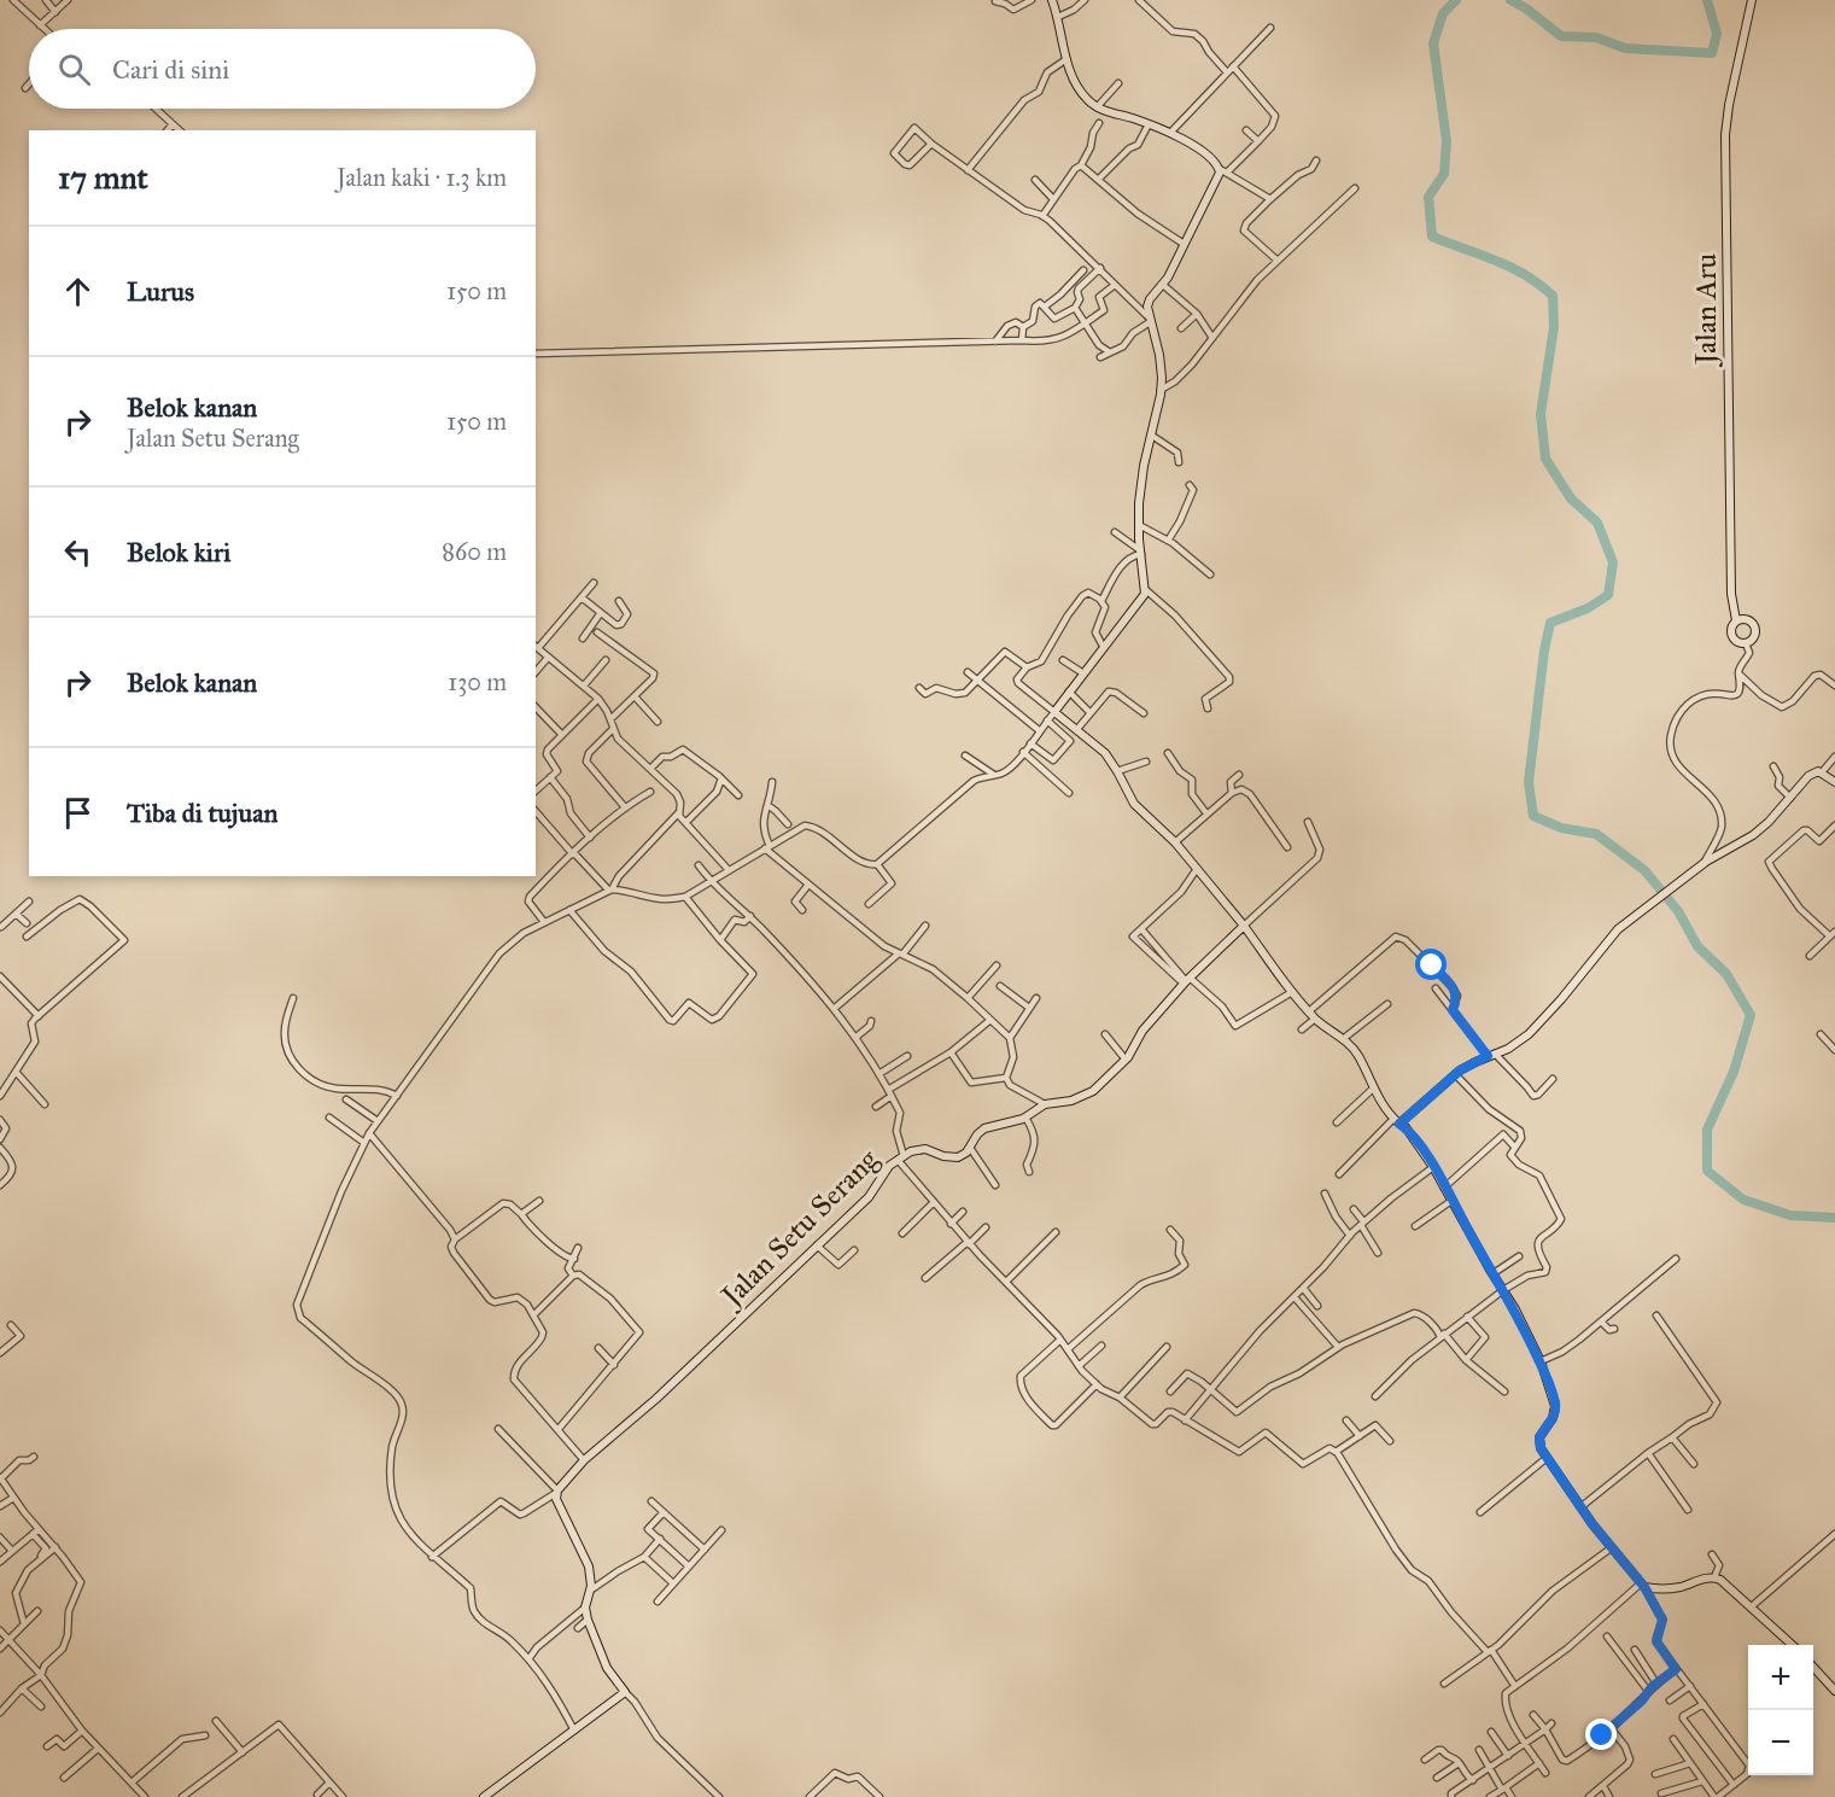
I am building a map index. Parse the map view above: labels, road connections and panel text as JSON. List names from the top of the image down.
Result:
{
  "streets": {
    "street": ["Jalan Aru", "Jalan Setu Serang"]
  },
  "page": {
    "search": "Cari di sini",
    "heading": ["17 mnt", "Jalan kaki · 1.3 km"],
    "list": [
      ["Lurus", "150 m"],
      ["Belok kanan", "Jalan Setu Serang", "150 m"],
      ["Belok kiri", "860 m"],
      ["Belok kanan", "130 m"],
      "Tiba di tujuan"
    ],
    "map_buttons": ["+", "−"]
  }
}
